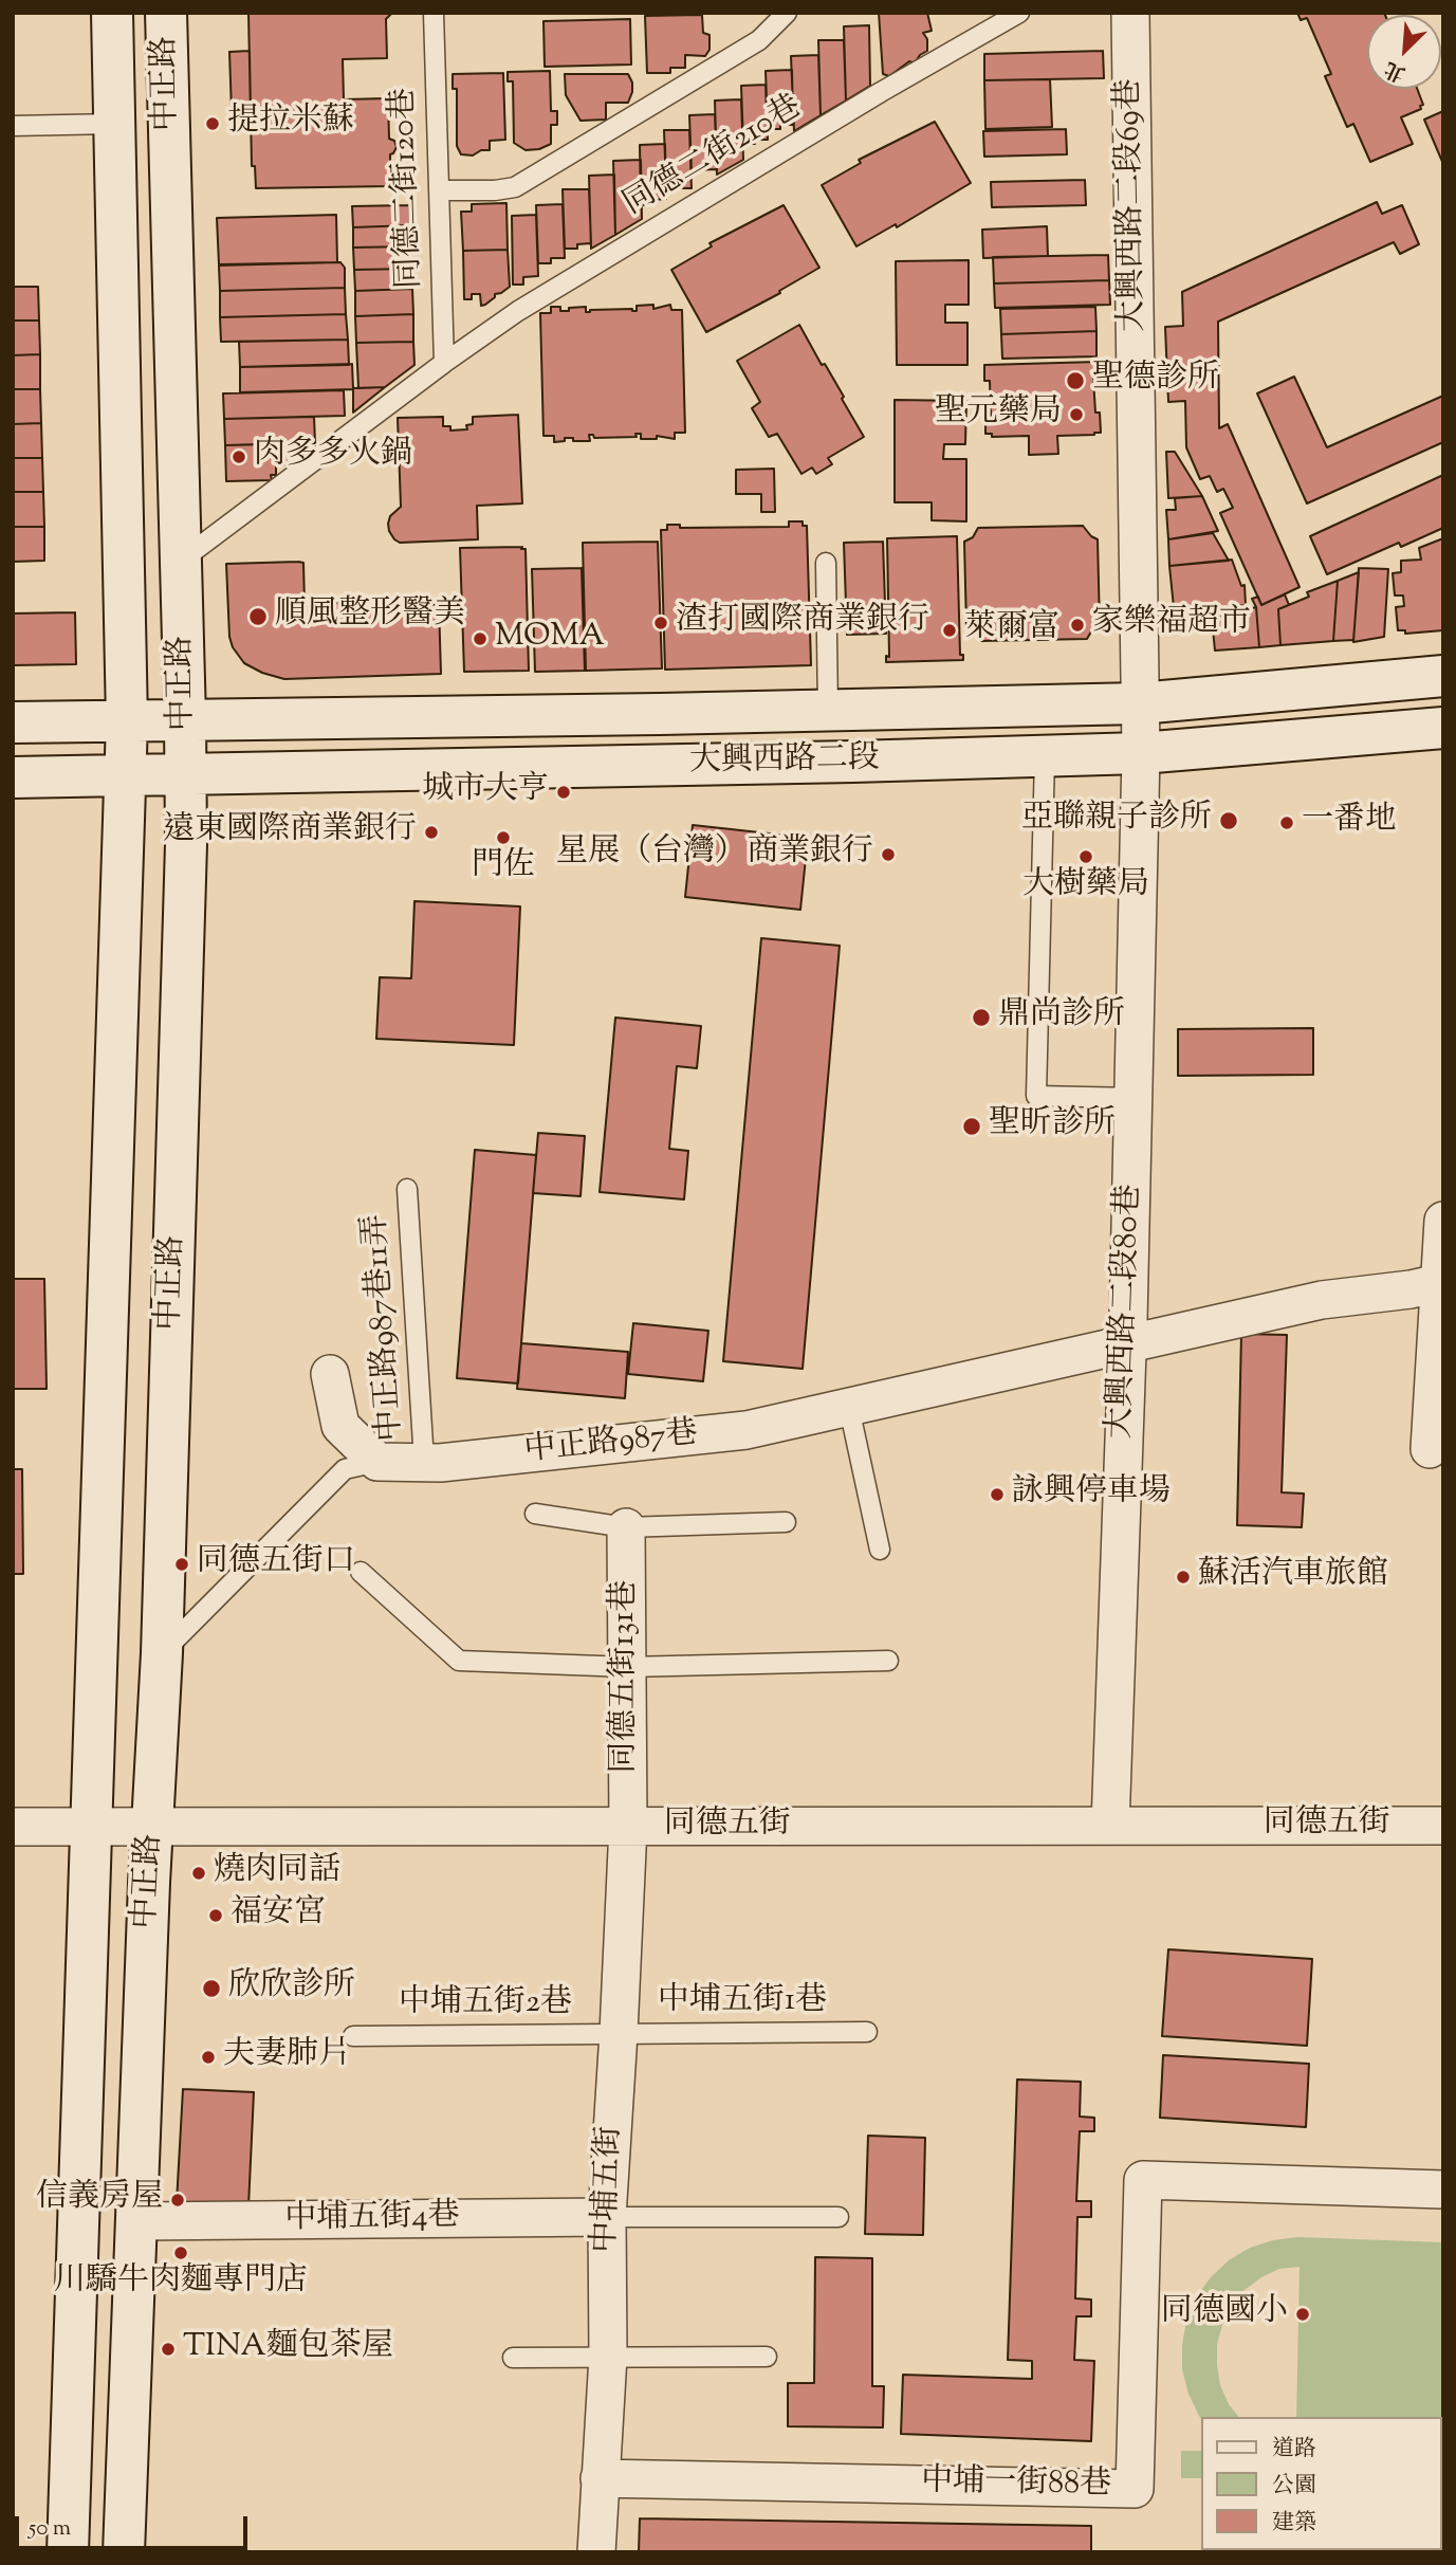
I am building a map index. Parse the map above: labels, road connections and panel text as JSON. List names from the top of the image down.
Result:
{
  "streets": {
    "street": [
      "中正路",
      "大興西路二段69巷",
      "大興西路二段",
      "大興西路二段80巷",
      "中正路987巷",
      "同德五街131巷",
      "同德五街",
      "中埔五街",
      "中埔五街4巷",
      "中埔一街88巷"
    ],
    "lane": [
      "同德二街210巷",
      "同德二街120巷",
      "中正路987巷11弄",
      "中埔五街1巷",
      "中埔五街2巷"
    ]
  },
  "crossings": [
    ["中正路", "同德二街210巷"],
    ["中正路", "大興西路二段"],
    ["中正路", "中正路987巷"],
    ["中正路", "同德五街"],
    ["中正路", "中埔五街4巷"],
    ["同德二街210巷", "同德二街120巷"],
    ["大興西路二段69巷", "大興西路二段"],
    ["大興西路二段69巷", "大興西路二段80巷"],
    ["大興西路二段", "大興西路二段80巷"],
    ["大興西路二段80巷", "中正路987巷"],
    ["大興西路二段80巷", "同德五街"],
    ["中正路987巷11弄", "中正路987巷"],
    ["同德五街131巷", "同德五街"],
    ["同德五街131巷", "中埔五街"],
    ["同德五街", "中埔五街"],
    ["中埔五街1巷", "中埔五街2巷"],
    ["中埔五街1巷", "中埔五街"],
    ["中埔五街2巷", "中埔五街"],
    ["中埔五街", "中埔五街4巷"],
    ["中埔五街", "中埔一街88巷"]
  ],
  "places": [
    "提拉米蘇",
    "聖德診所",
    "聖元藥局",
    "肉多多火鍋",
    "順風整形醫美",
    "渣打國際商業銀行",
    "家樂福超市",
    "萊爾富",
    "MOMA",
    "城市大亨",
    "亞聯親子診所",
    "一番地",
    "遠東國際商業銀行",
    "門佐",
    "星展（台灣）商業銀行",
    "大樹藥局",
    "鼎尚診所",
    "聖昕診所",
    "詠興停車場",
    "同德五街口",
    "蘇活汽車旅館",
    "燒肉同話",
    "福安宮",
    "欣欣診所",
    "夫妻肺片",
    "信義房屋",
    "川驕牛肉麵專門店",
    "同德國小",
    "TINA麵包茶屋"
  ],
  "legend": ["道路", "公園", "建築"],
  "scale_bar": "50 m",
  "north": "bottom left"
}
